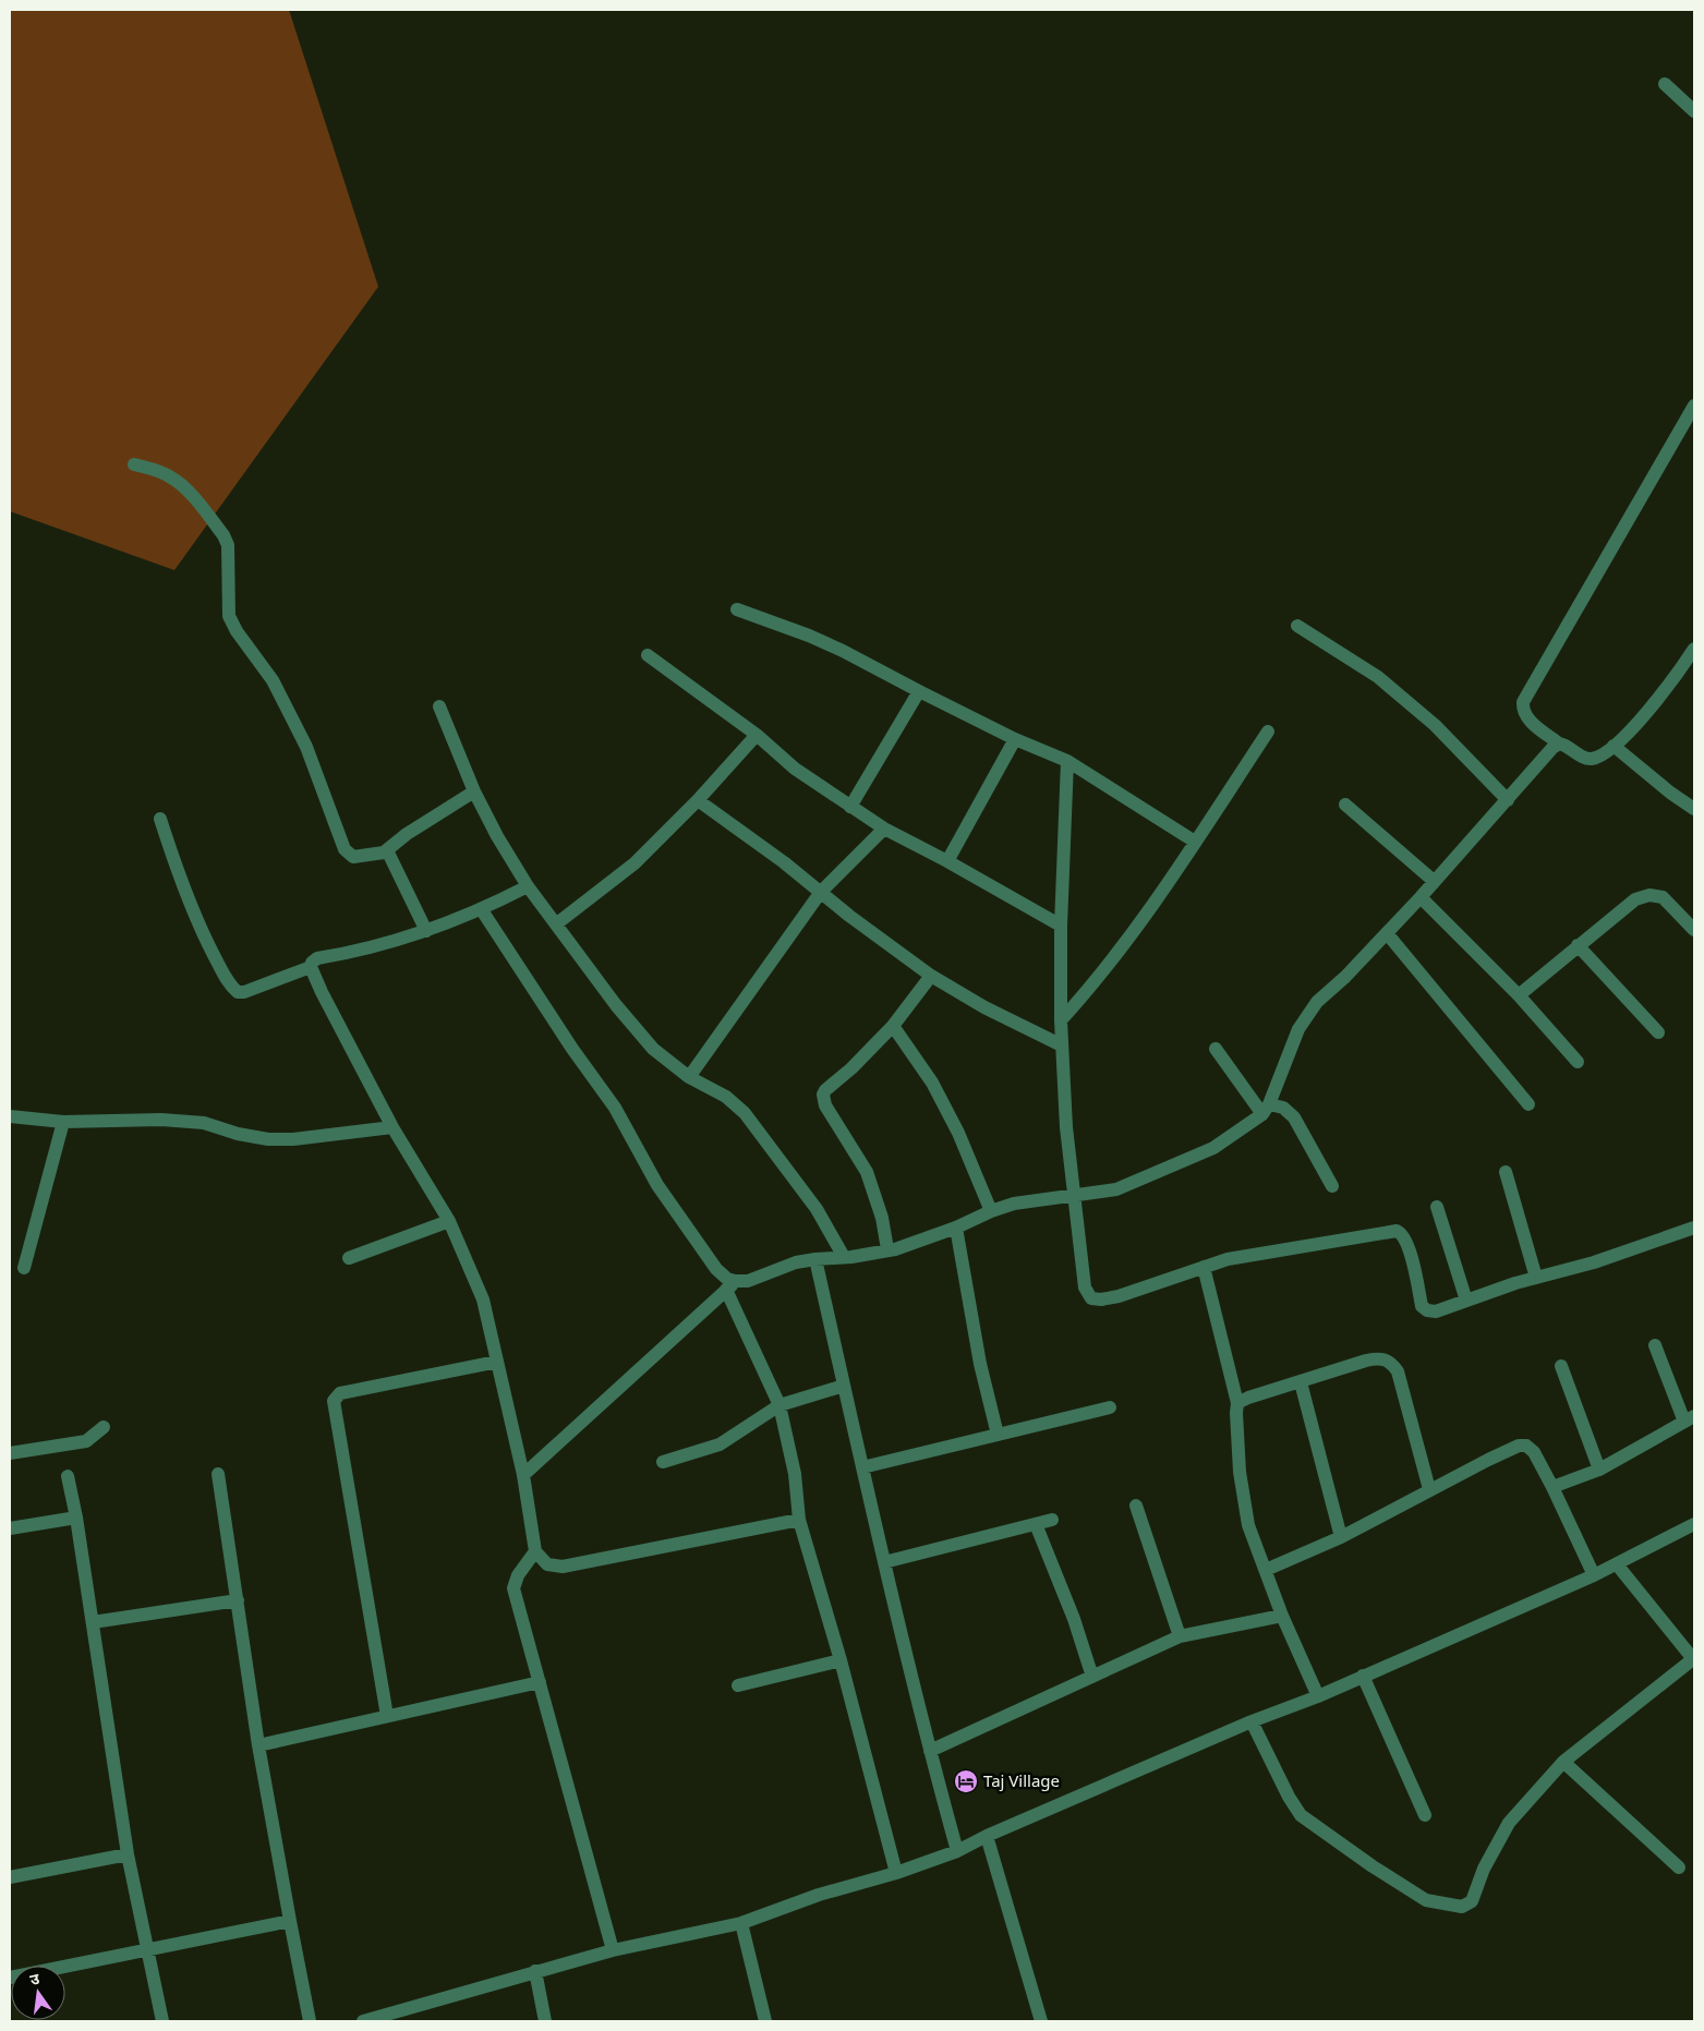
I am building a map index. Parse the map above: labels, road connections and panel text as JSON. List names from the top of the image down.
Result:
{
  "places": {
    "hotel": ["Taj Village"]
  },
  "north": "top"
}
